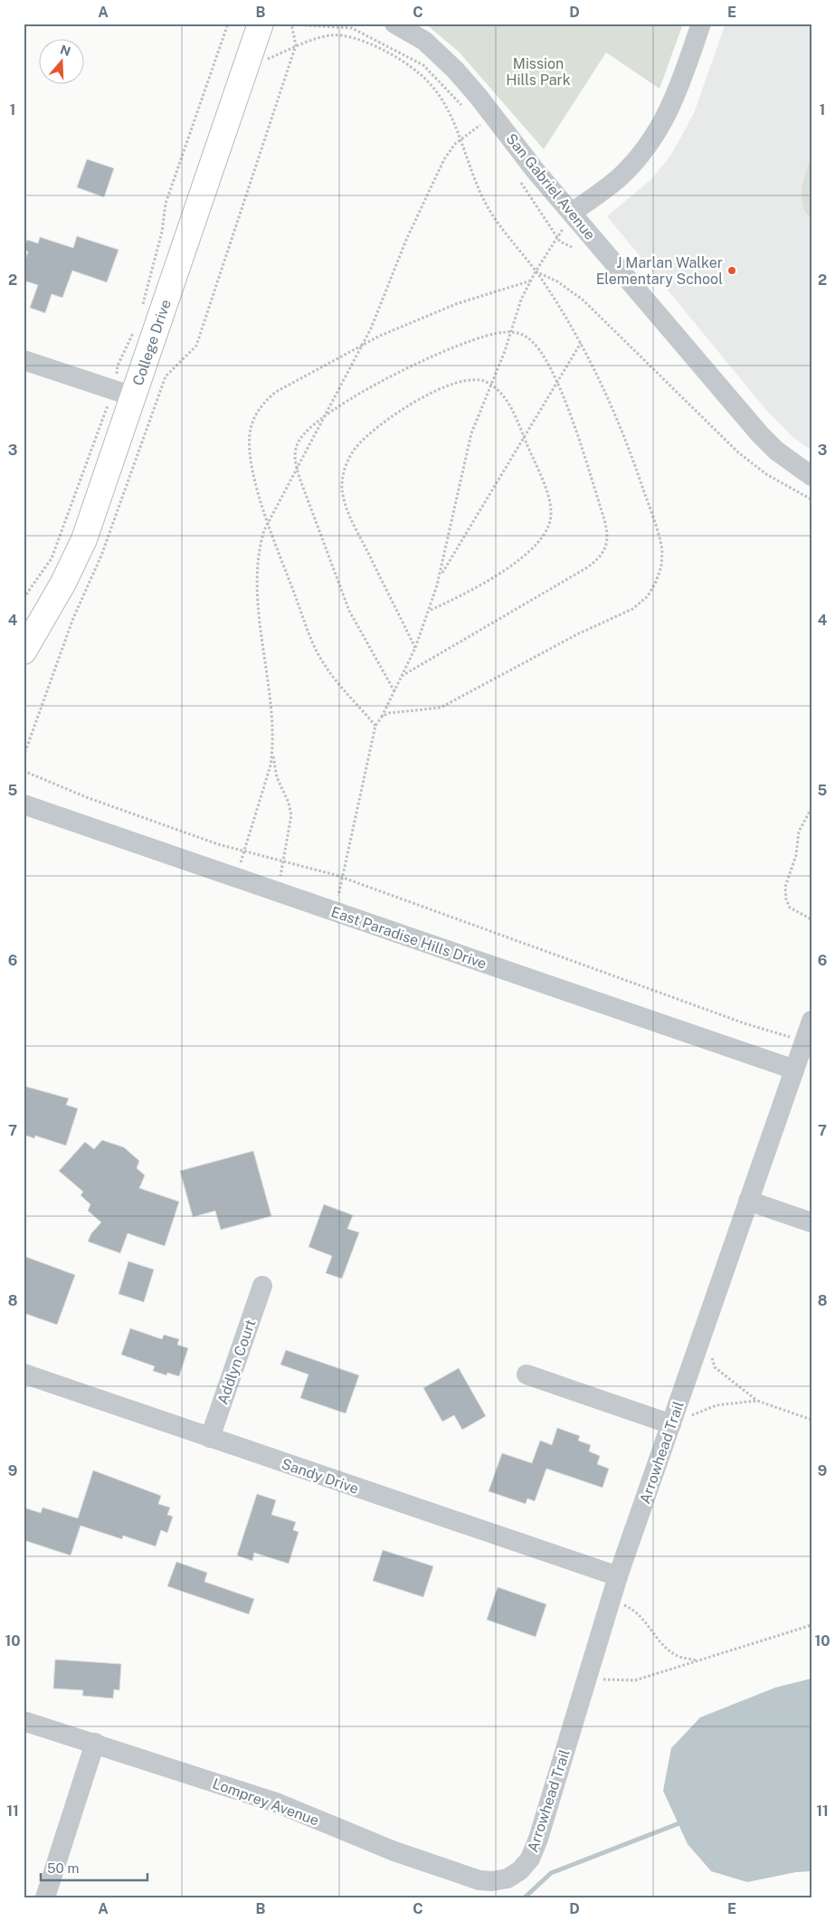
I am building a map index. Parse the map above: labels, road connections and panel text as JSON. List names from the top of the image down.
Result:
{
  "streets": {
    "main road": ["College Drive"],
    "street": [
      "San Gabriel Avenue",
      "East Paradise Hills Drive",
      "Addlyn Court",
      "Arrowhead Trail",
      "Sandy Drive",
      "Lomprey Avenue"
    ]
  },
  "crossings": [
    ["East Paradise Hills Drive", "Arrowhead Trail"],
    ["Addlyn Court", "Sandy Drive"],
    ["Arrowhead Trail", "Sandy Drive"],
    ["Arrowhead Trail", "Lomprey Avenue"]
  ],
  "parks": ["Mission Hills Park"],
  "places": ["J Marlan Walker Elementary School"],
  "scale_bar": "50 m",
  "north": "top",
  "grid": {
    "columns": [
      "A",
      "B",
      "C",
      "D",
      "E"
    ],
    "rows": [
      "1",
      "2",
      "3",
      "4",
      "5",
      "6",
      "7",
      "8",
      "9",
      "10",
      "11"
    ]
  }
}
